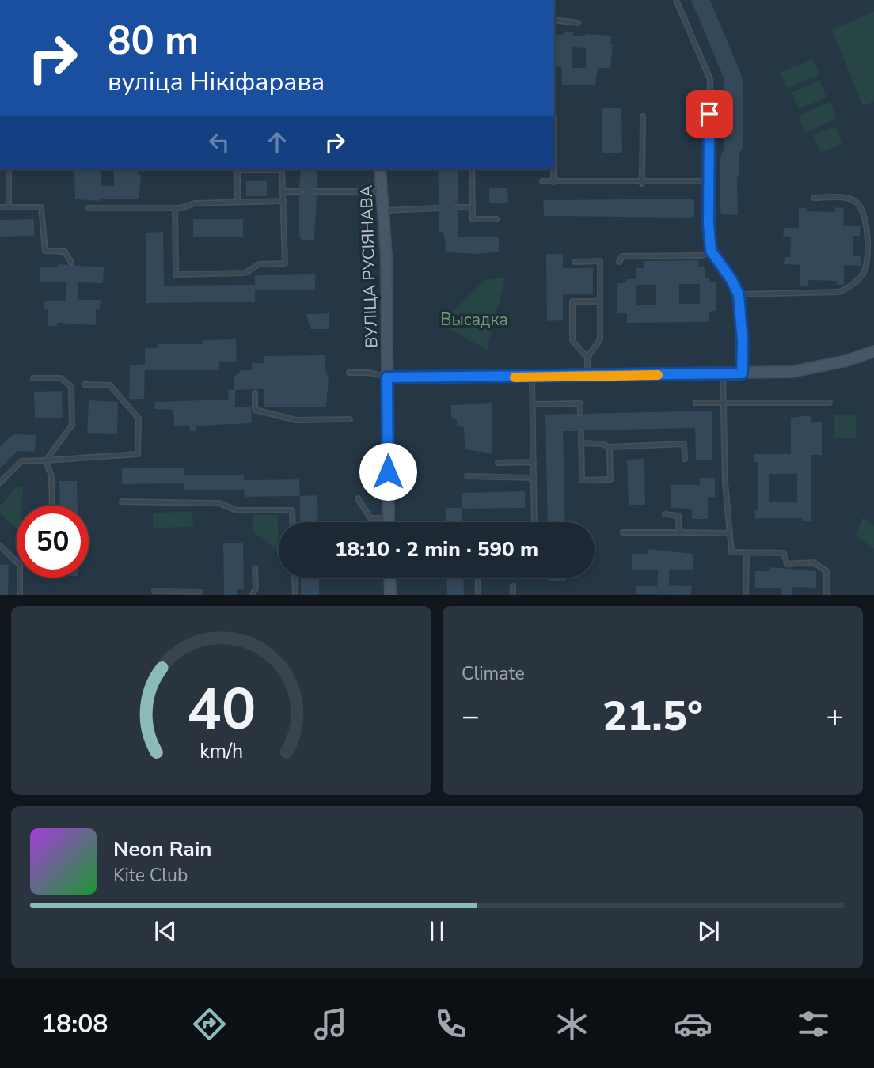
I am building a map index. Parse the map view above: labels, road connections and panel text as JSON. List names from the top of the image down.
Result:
{
  "streets": {
    "main road": ["ВУЛІЦА РУСІЯНАВА"]
  },
  "parks": ["Высадка"],
  "page": {
    "turn": ["80 m", "вуліца Нікіфарава"],
    "limit": "50",
    "trip": "18:10 · 2 min · 590 m",
    "tile": "Climate",
    "heat": ["−", "21.5°", "+"],
    "song": ["Neon Rain", "Kite Club"],
    "tabs": "18:08",
    "gauge": ["40", "km/h"]
  }
}
